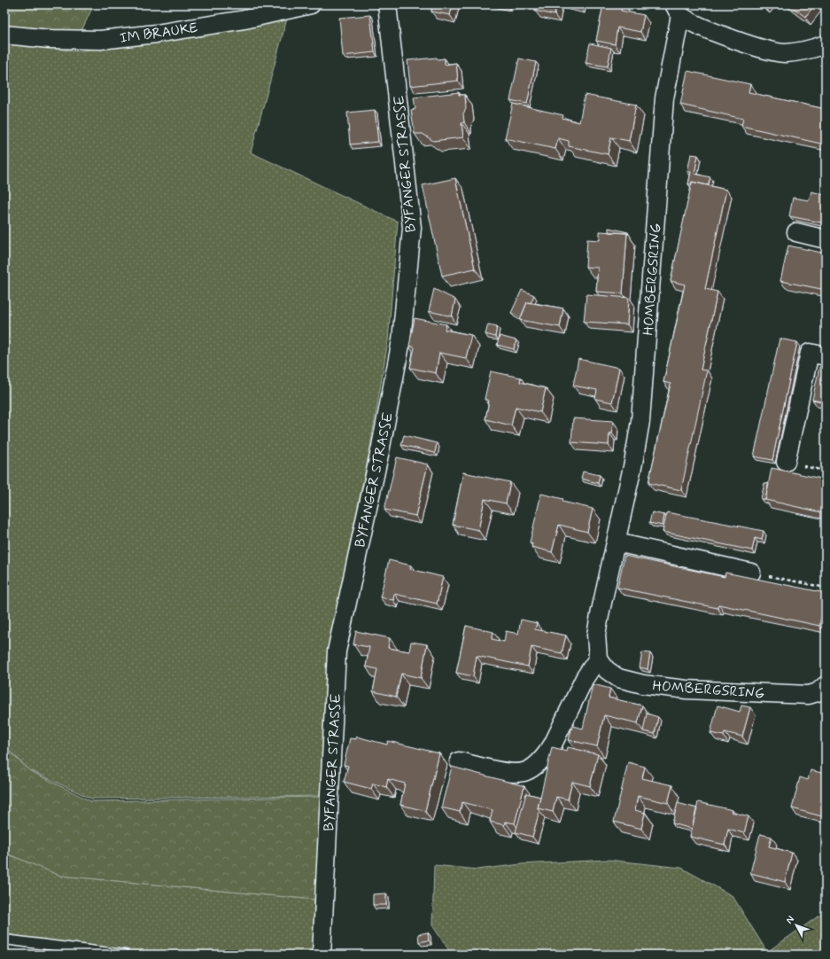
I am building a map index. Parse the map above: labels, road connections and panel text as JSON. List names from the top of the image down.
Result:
{
  "streets": {
    "street": ["IM BRAUKE", "BYFANGER STRASSE", "HOMBERGSRING"]
  },
  "north": "top left"
}
